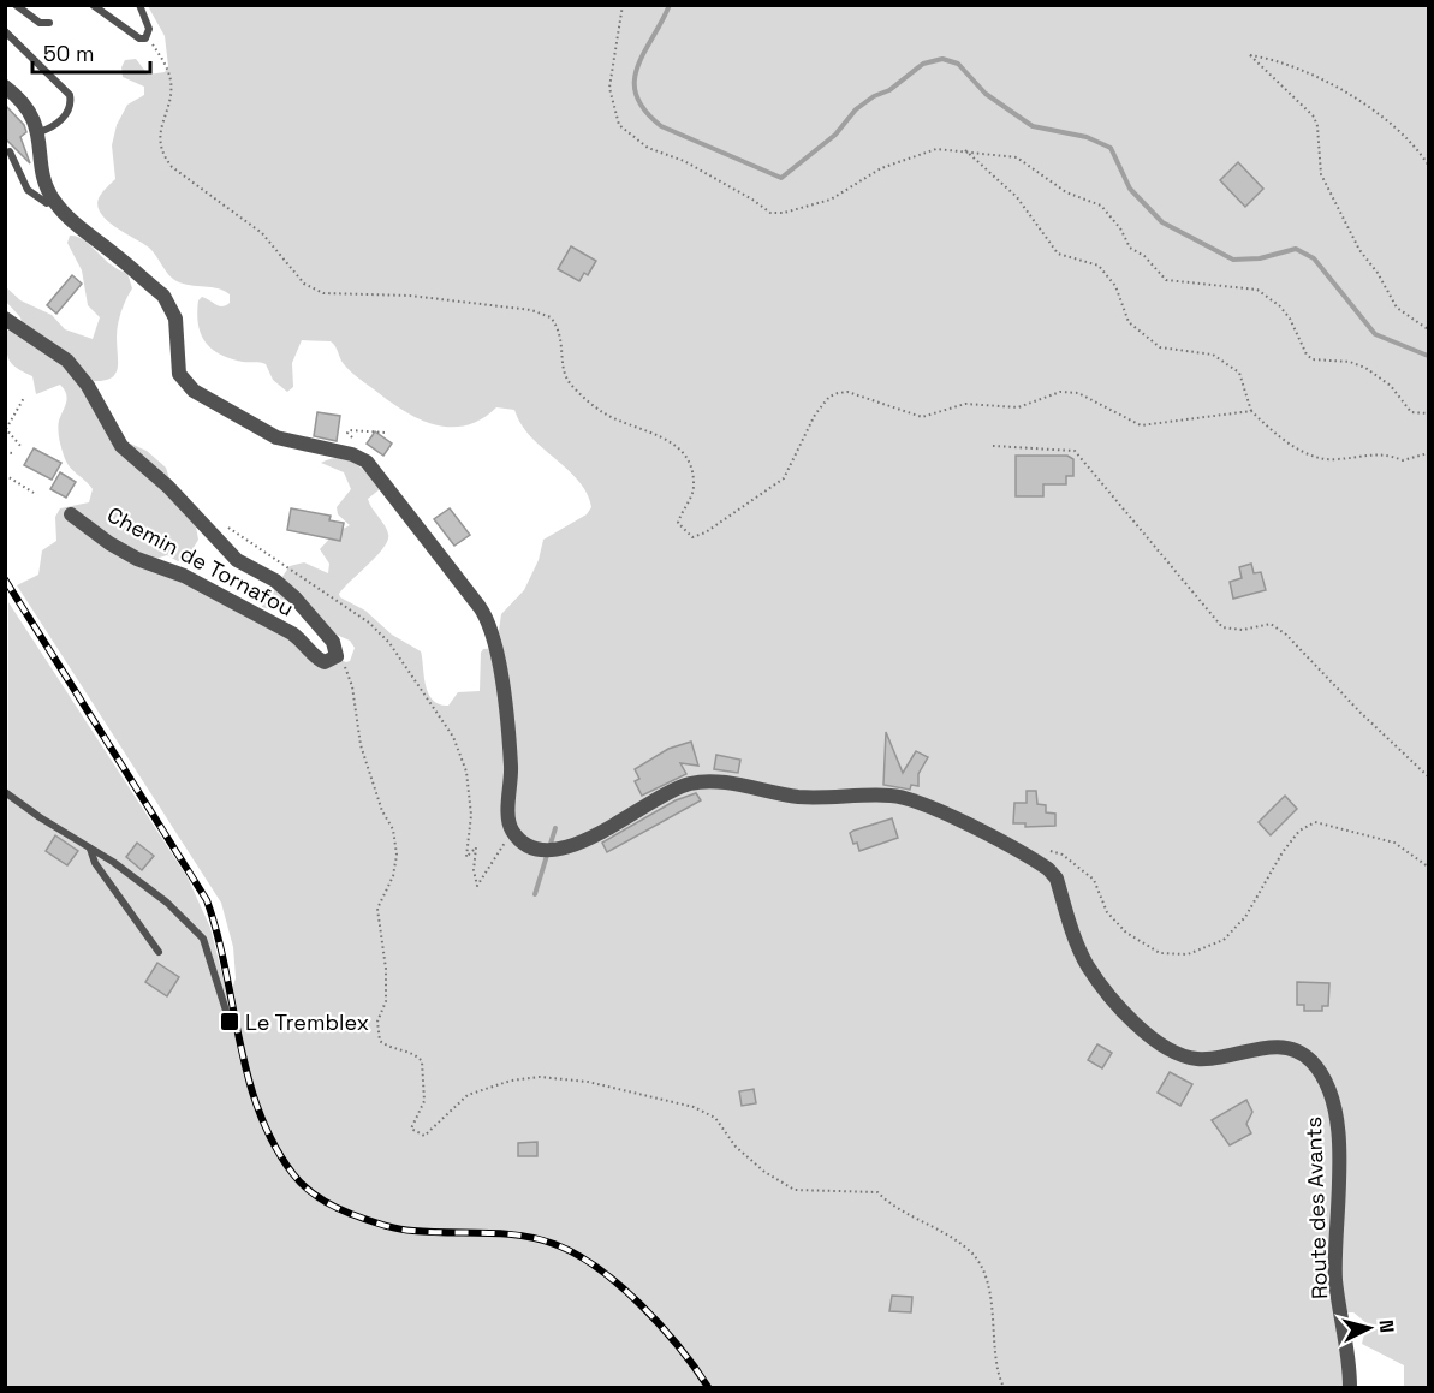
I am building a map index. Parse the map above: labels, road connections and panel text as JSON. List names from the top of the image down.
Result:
{
  "streets": {
    "street": ["Chemin de Tornafou", "Route des Avants"]
  },
  "places": {
    "transit": ["Le Tremblex"]
  },
  "scale_bar": "50 m",
  "north": "right"
}
